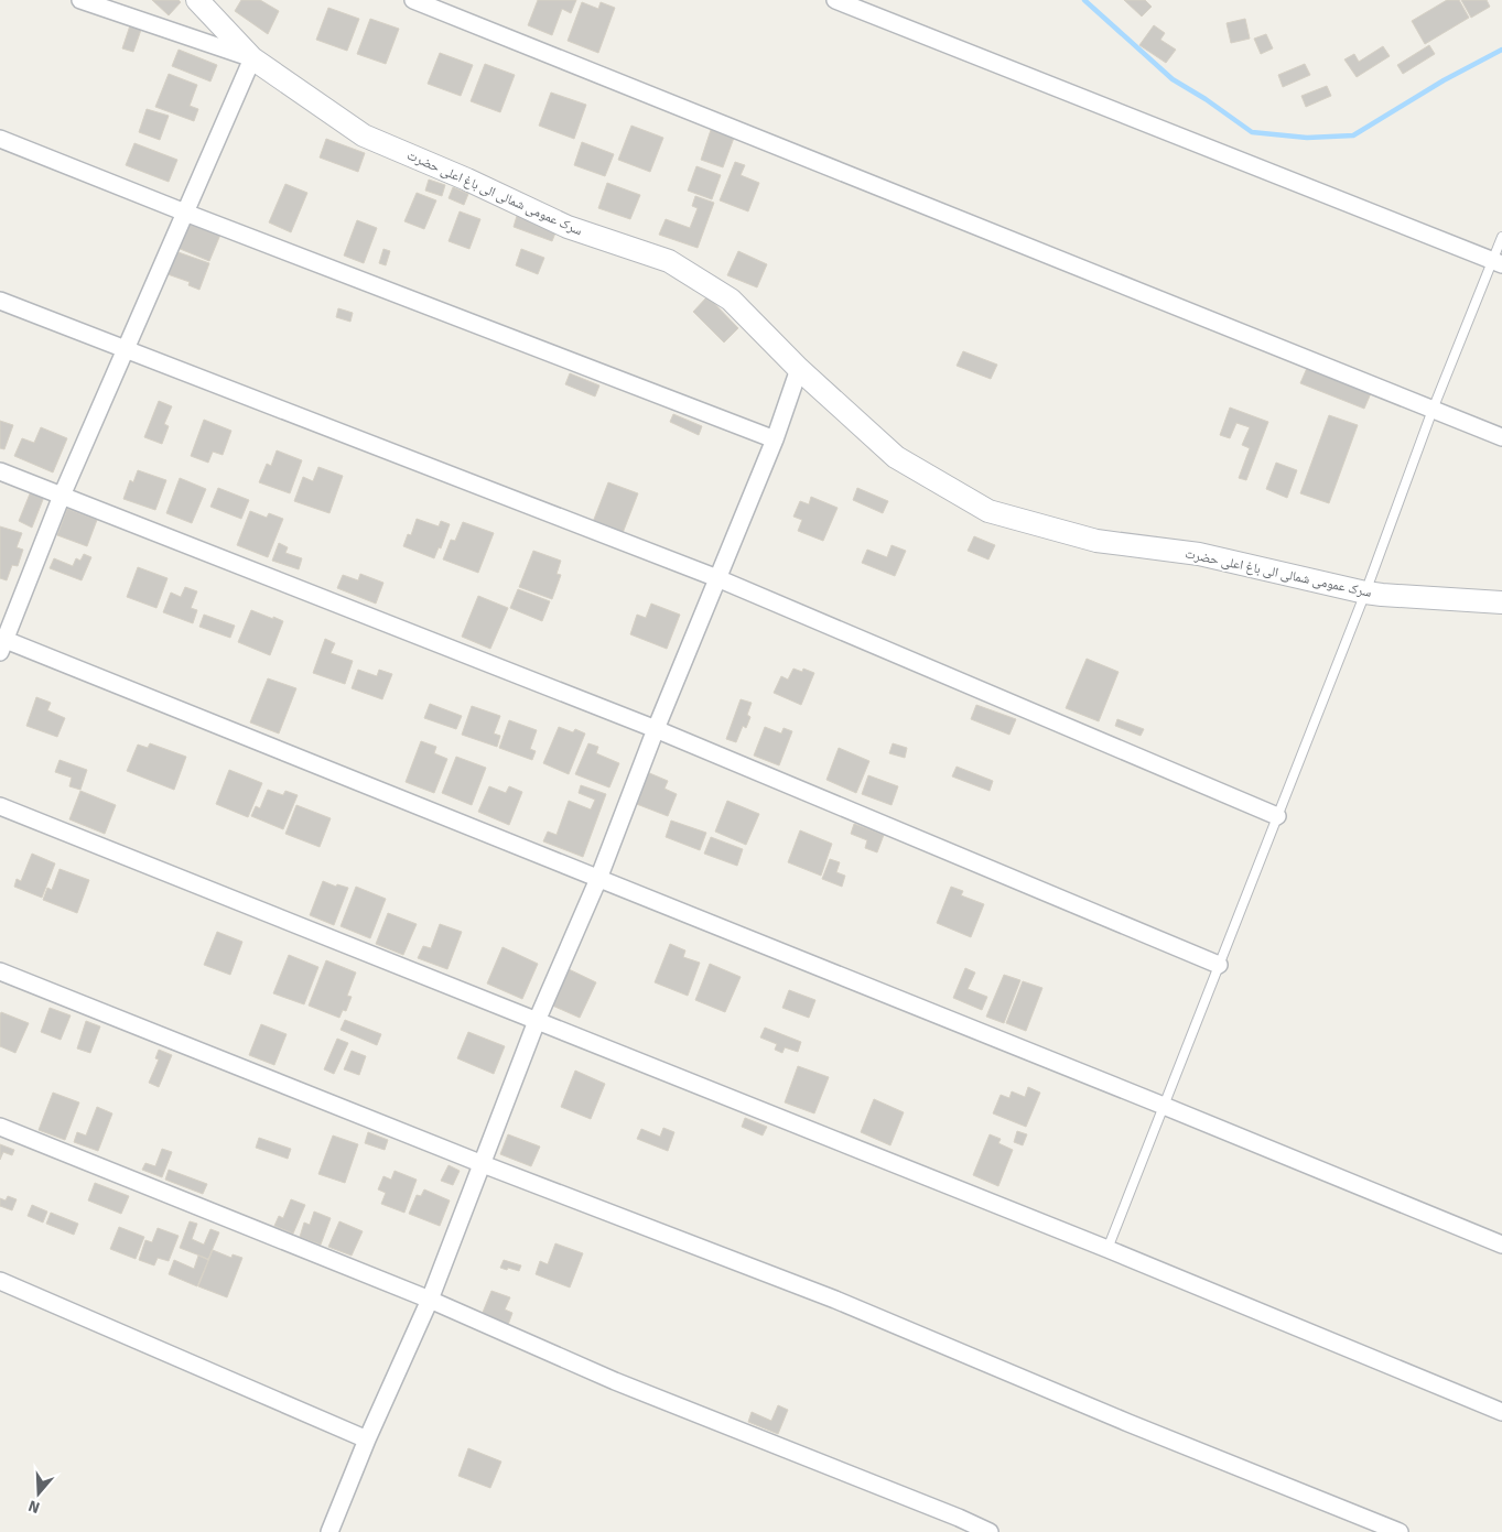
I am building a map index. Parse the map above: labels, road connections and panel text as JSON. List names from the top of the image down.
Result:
{
  "streets": {
    "street": ["سرک عمومی شمالی الی باغ اعلی حضرت"]
  },
  "north": "bottom"
}
